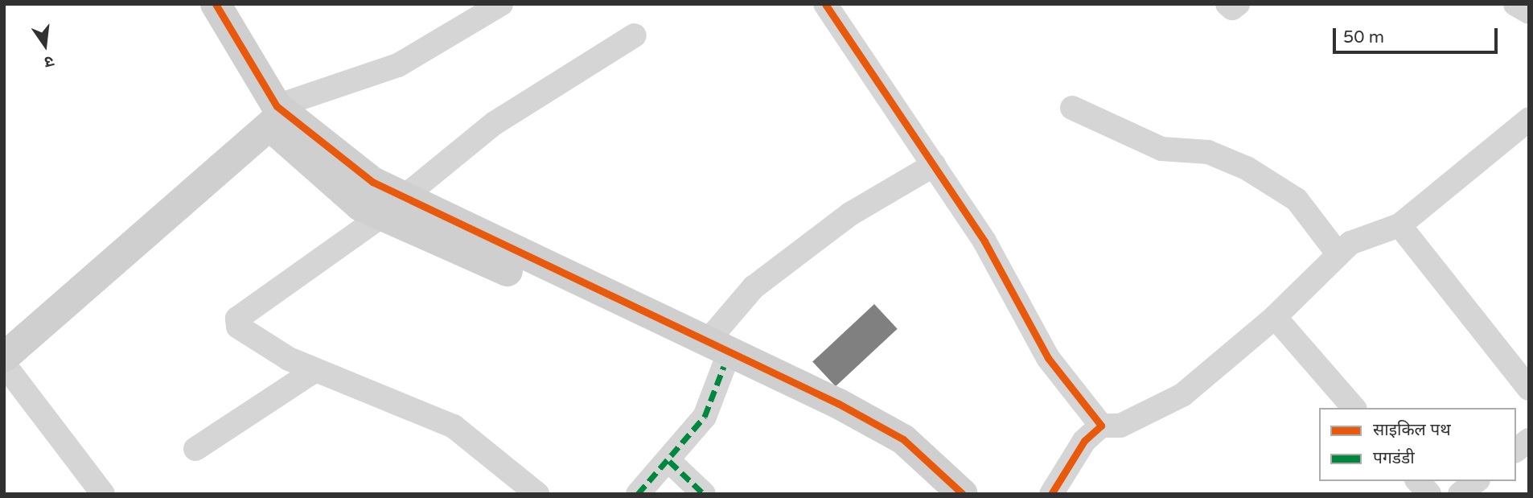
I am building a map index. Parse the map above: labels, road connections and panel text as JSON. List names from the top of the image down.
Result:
{
  "legend": ["साइकिल पथ", "पगडंडी"],
  "scale_bar": "50 m",
  "north": "bottom"
}
